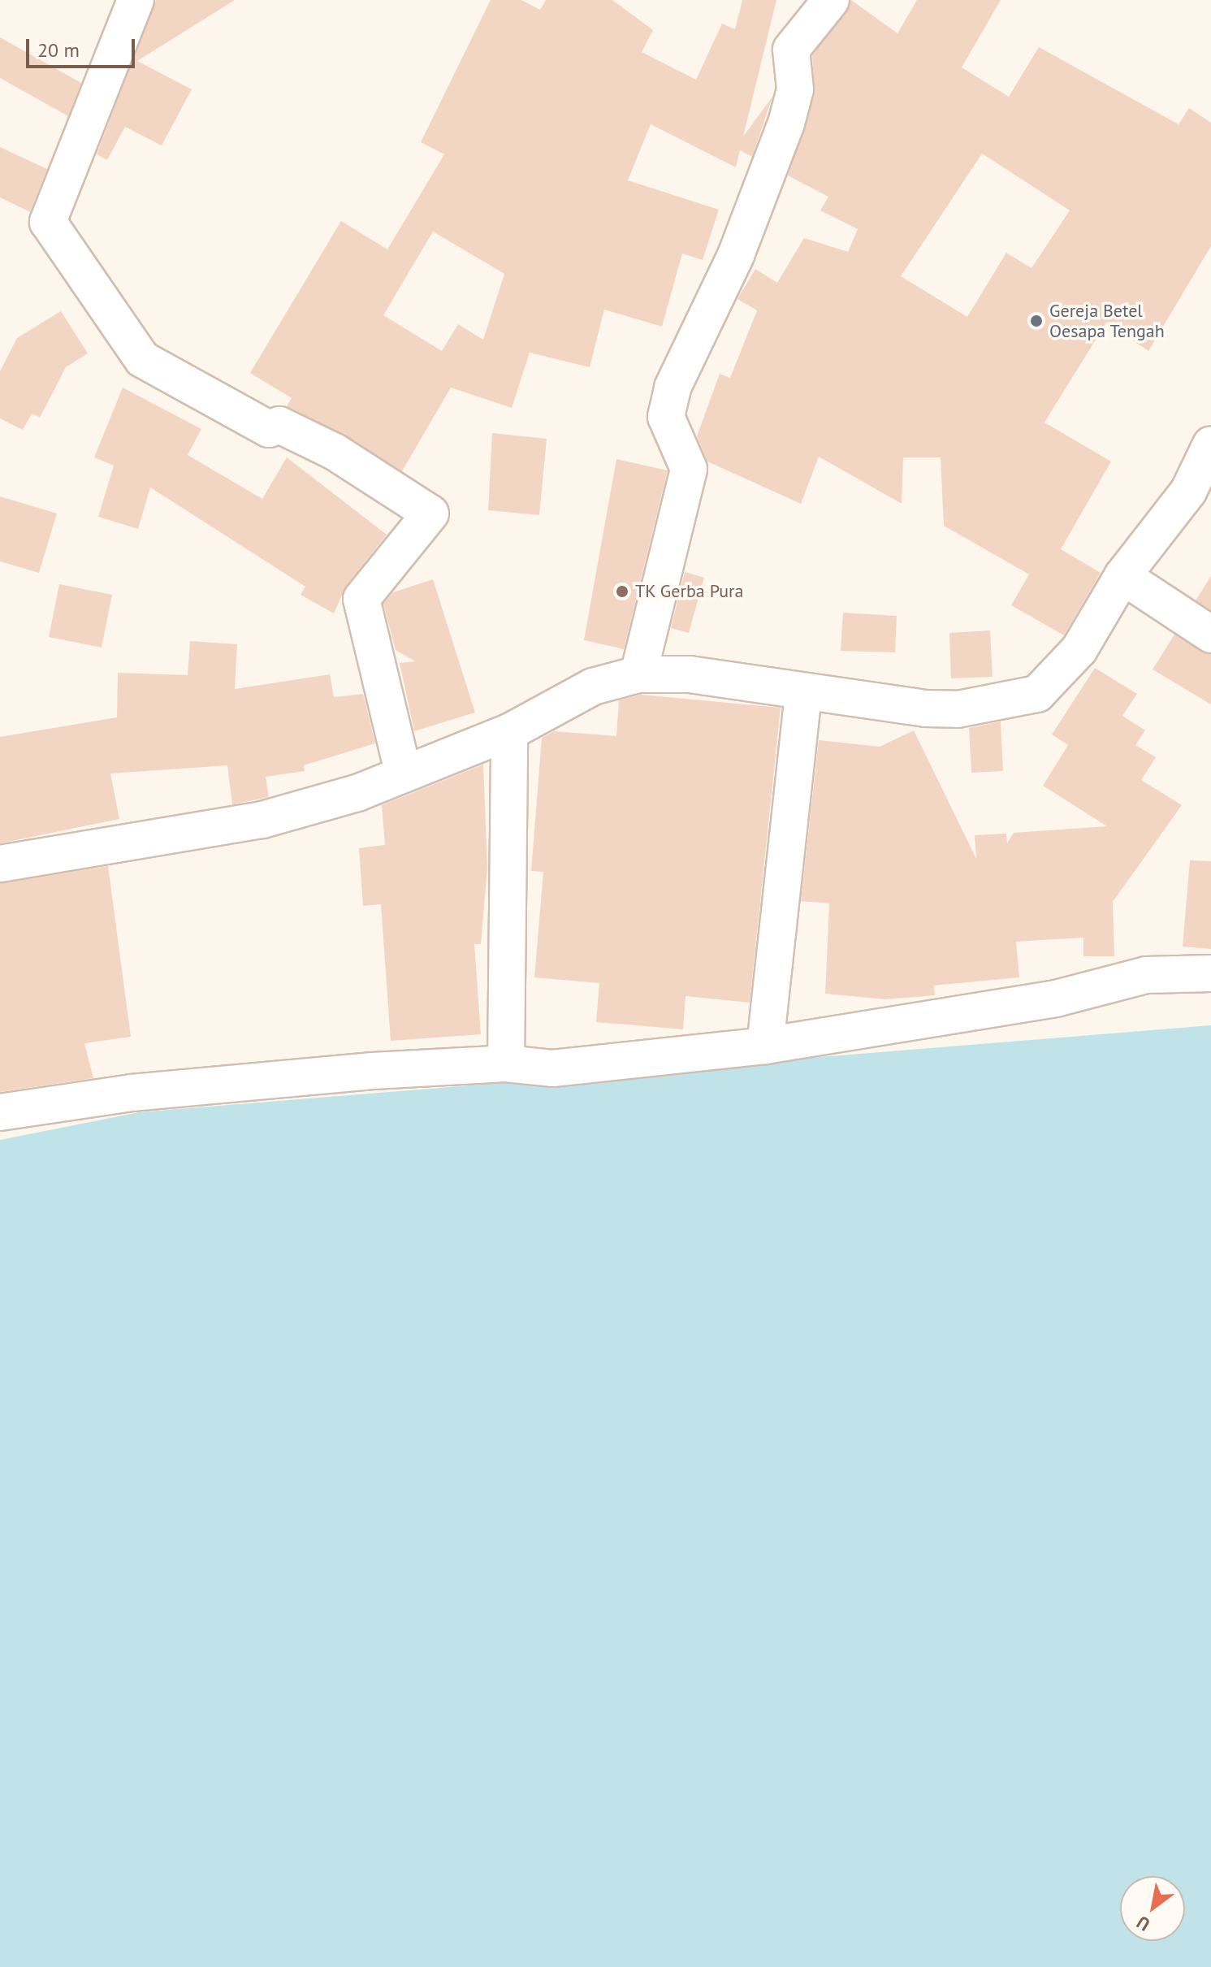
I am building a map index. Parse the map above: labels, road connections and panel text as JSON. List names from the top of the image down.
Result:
{
  "places": ["Gereja Betel Oesapa Tengah", "TK Gerba Pura"],
  "scale_bar": "20 m",
  "north": "bottom left"
}
